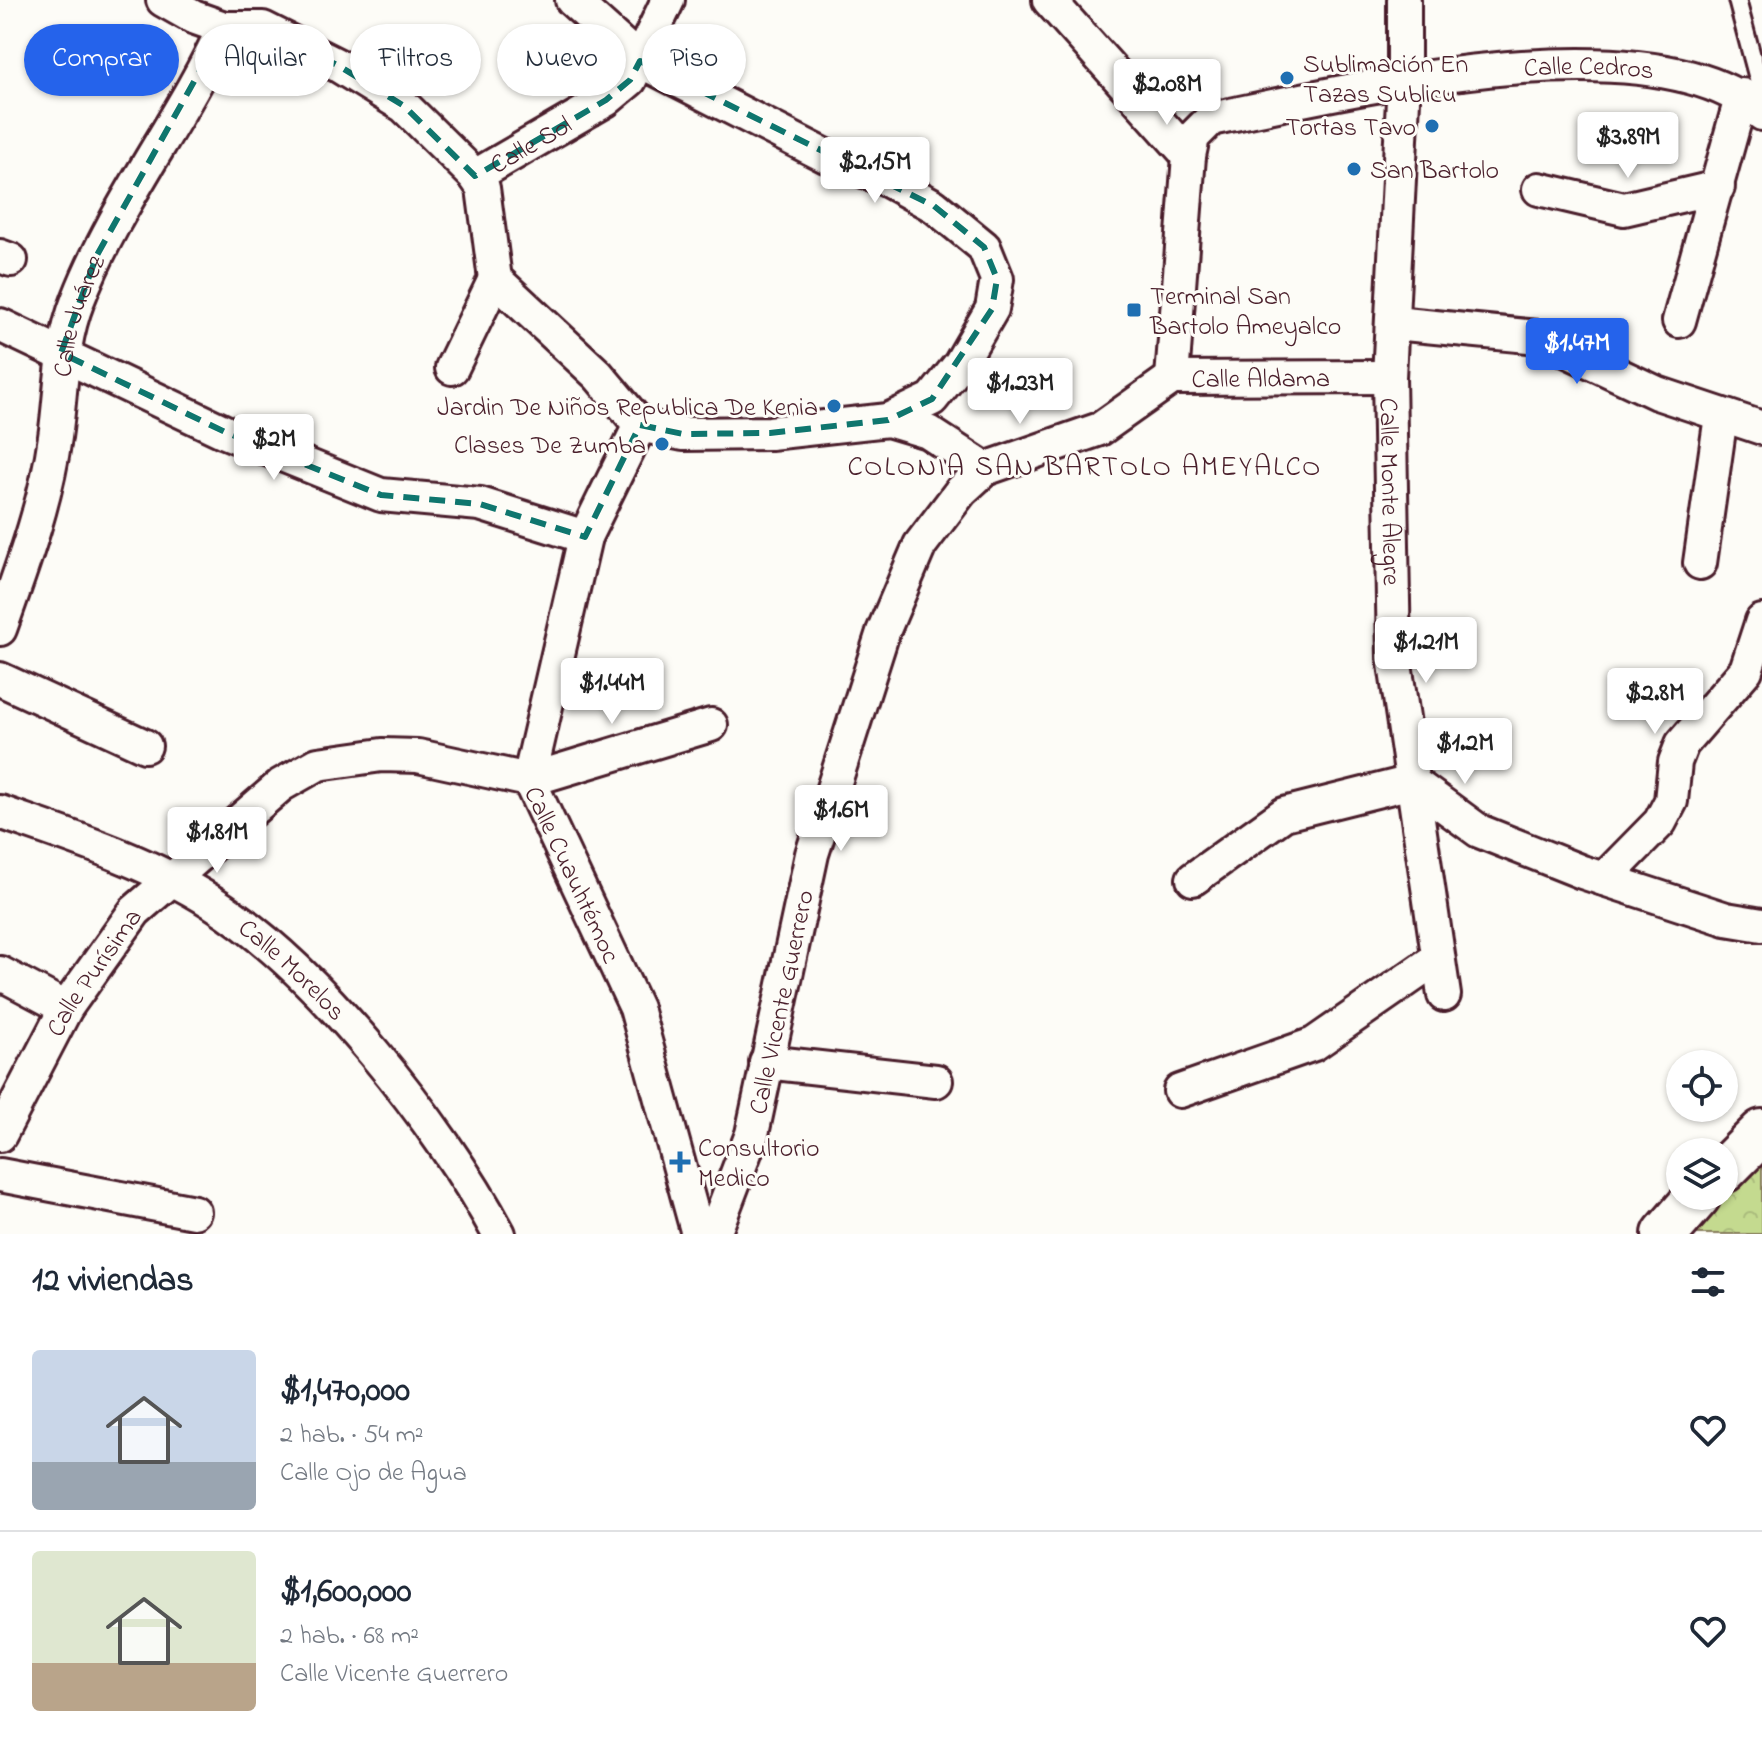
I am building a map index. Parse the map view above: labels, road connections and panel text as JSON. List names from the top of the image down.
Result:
{
  "streets": {
    "street": [
      "Calle Cedros",
      "Calle Sol",
      "Calle Juárez",
      "Calle Aldama",
      "Calle Monte Alegre",
      "Calle Cuauhtémoc",
      "Calle Morelos",
      "Calle Purísima",
      "Calle Vicente Guerrero"
    ]
  },
  "crossings": [
    ["Calle Cedros", "Calle Monte Alegre"],
    ["Calle Aldama", "Calle Monte Alegre"],
    ["Calle Aldama", "Calle Vicente Guerrero"],
    ["Calle Cuauhtémoc", "Calle Purísima"],
    ["Calle Morelos", "Calle Purísima"]
  ],
  "districts": ["COLONIA SAN BARTOLO AMEYALCO"],
  "places": {
    "other": [
      "Sublimación En Tazas Sublicu",
      "Tortas Tavo",
      "San Bartolo",
      "Jardin De Niños Republica De Kenia",
      "Clases De Zumba"
    ],
    "transit": ["Terminal San Bartolo Ameyalco"],
    "health": ["Consultorio Medico"]
  },
  "page": {
    "chip": [
      "Comprar",
      "Alquilar",
      "Filtros",
      "Nuevo",
      "Piso"
    ],
    "price": [
      "$2.08M",
      "$3.89M",
      "$2.15M",
      "$1.47M",
      "$1.23M",
      "$2M",
      "$1.21M",
      "$1.44M",
      "$2.8M",
      "$1.2M",
      "$1.6M",
      "$1.81M"
    ],
    "heading": "12 viviendas",
    "list": [
      {
        "name": "$1,470,000",
        "note": "2 hab. · 54 m² · Calle Ojo de Agua"
      },
      {
        "name": "$1,600,000",
        "note": "2 hab. · 68 m² · Calle Vicente Guerrero"
      }
    ]
  }
}
